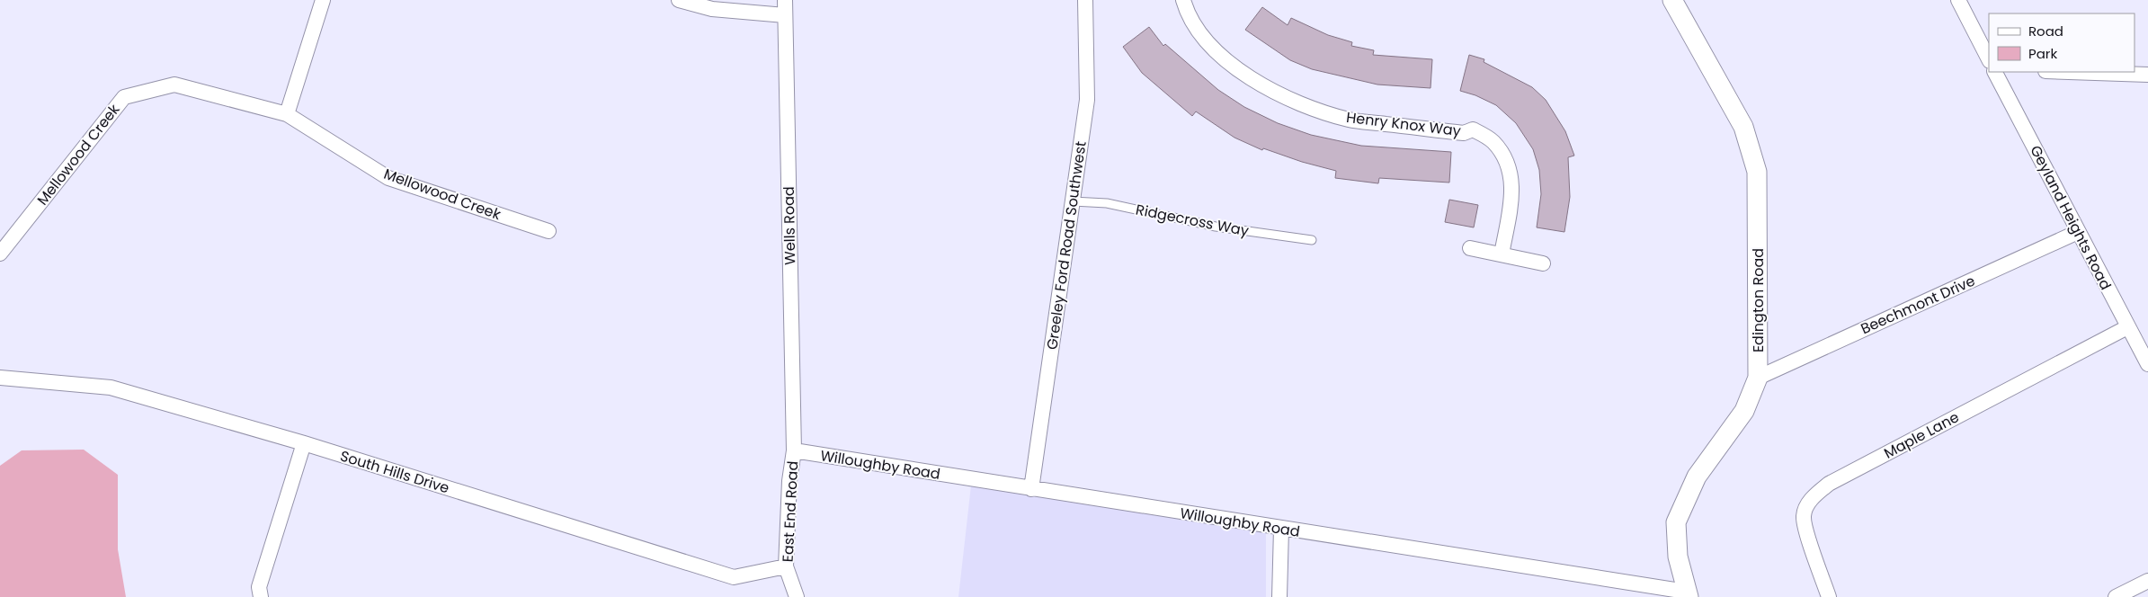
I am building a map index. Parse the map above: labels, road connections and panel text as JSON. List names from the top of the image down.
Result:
{
  "streets": {
    "street": [
      "Henry Knox Way",
      "Mellowood Creek",
      "Geyland Heights Road",
      "Wells Road",
      "Greeley Ford Road Southwest",
      "Edington Road",
      "Beechmont Drive",
      "Maple Lane",
      "Willoughby Road",
      "South Hills Drive",
      "East End Road"
    ],
    "lane": ["Ridgecross Way"]
  },
  "crossings": [
    ["Geyland Heights Road", "Beechmont Drive"],
    ["Geyland Heights Road", "Maple Lane"],
    ["Ridgecross Way", "Greeley Ford Road Southwest"],
    ["Wells Road", "Willoughby Road"],
    ["Wells Road", "East End Road"],
    ["Greeley Ford Road Southwest", "Willoughby Road"],
    ["Edington Road", "Beechmont Drive"],
    ["Edington Road", "Willoughby Road"],
    ["Willoughby Road", "East End Road"],
    ["South Hills Drive", "East End Road"]
  ],
  "legend": ["Road", "Park"]
}
